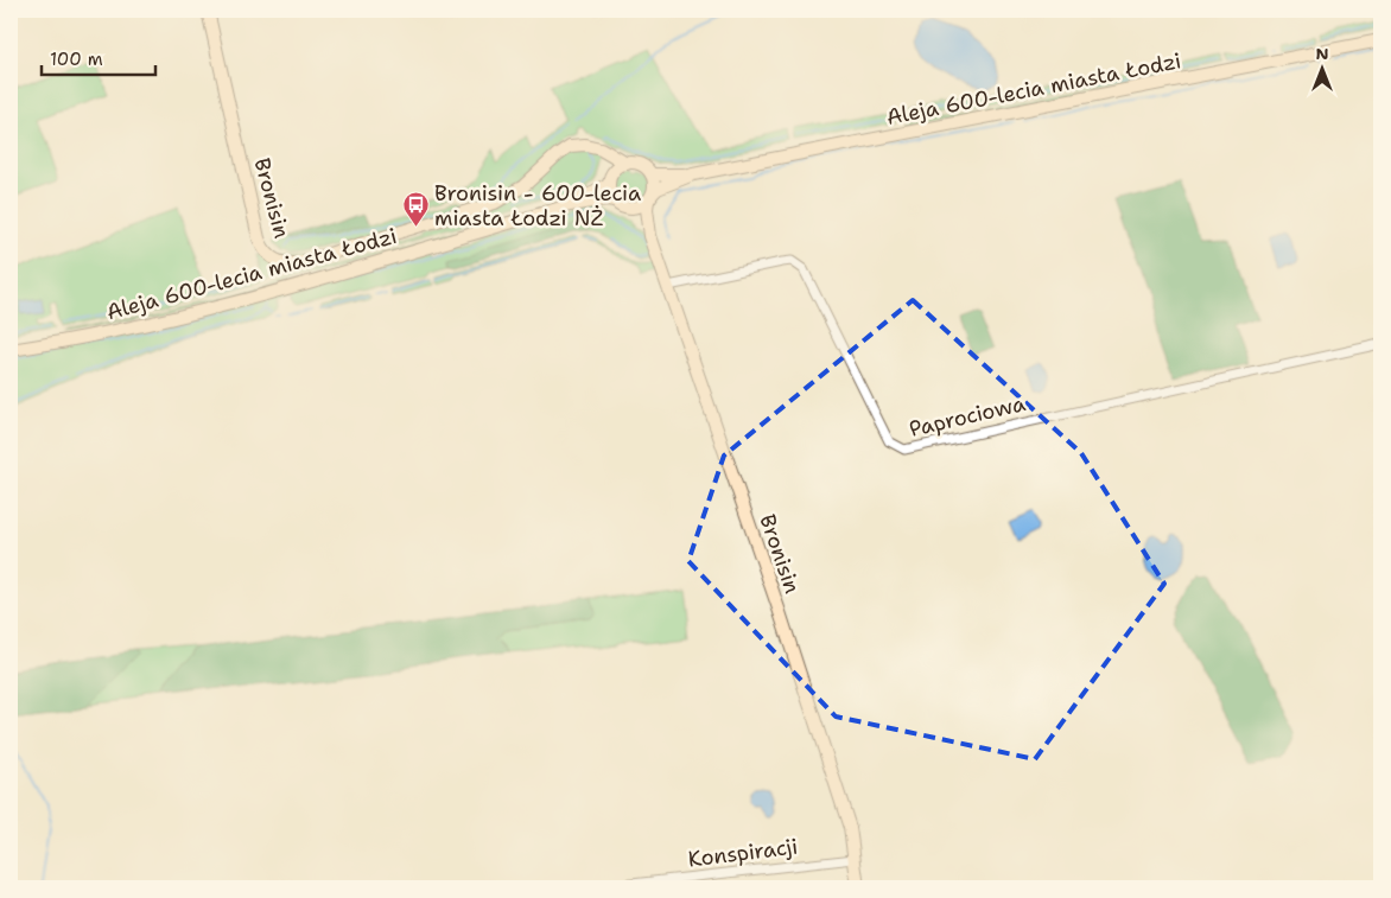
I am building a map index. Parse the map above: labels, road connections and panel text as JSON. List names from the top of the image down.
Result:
{
  "streets": {
    "main road": ["Aleja 600-lecia miasta Łodzi", "Bronisin"],
    "street": ["Paprociowa", "Konspiracji"]
  },
  "crossings": [
    ["Aleja 600-lecia miasta Łodzi", "Bronisin"],
    ["Bronisin", "Paprociowa"],
    ["Bronisin", "Konspiracji"]
  ],
  "places": {
    "bus stop": ["Bronisin - 600-lecia miasta Łodzi NŻ"]
  },
  "scale_bar": "100 m",
  "north": "top"
}
